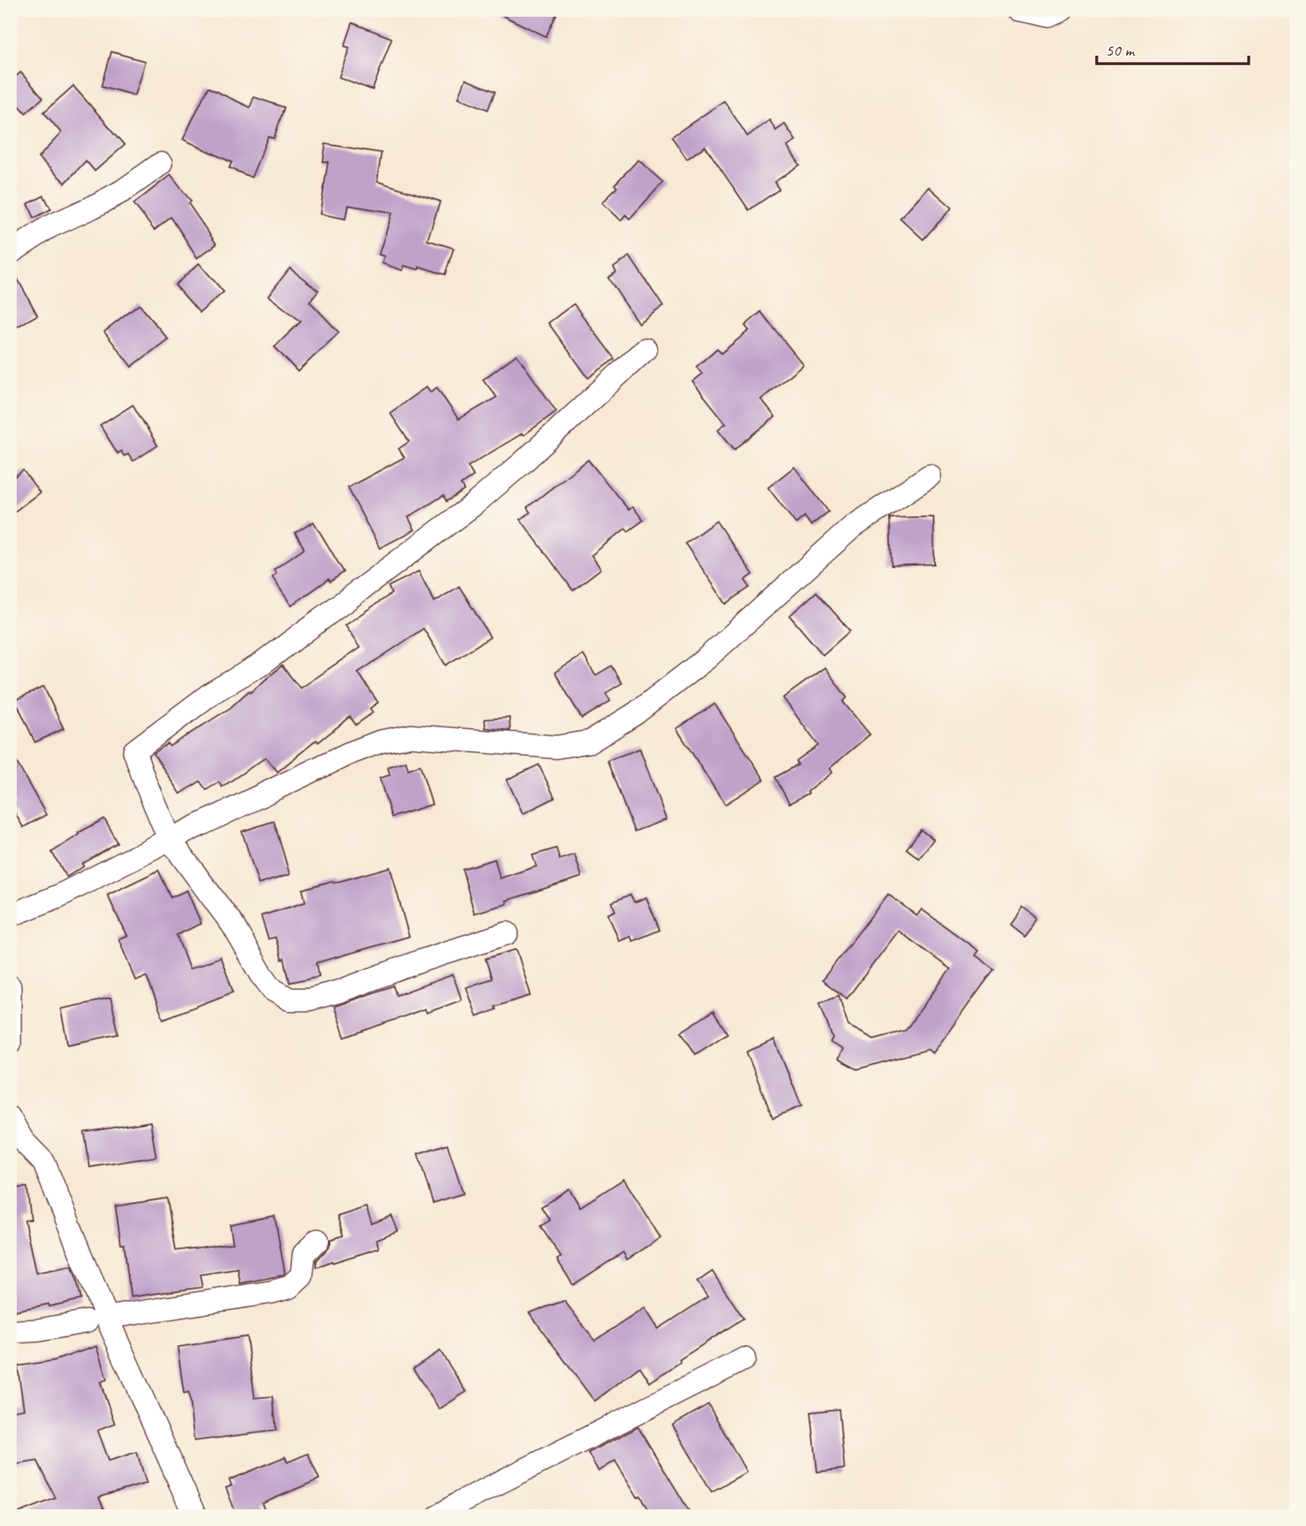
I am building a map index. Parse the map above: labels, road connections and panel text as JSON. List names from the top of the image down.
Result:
{
  "scale_bar": "50 m"
}
